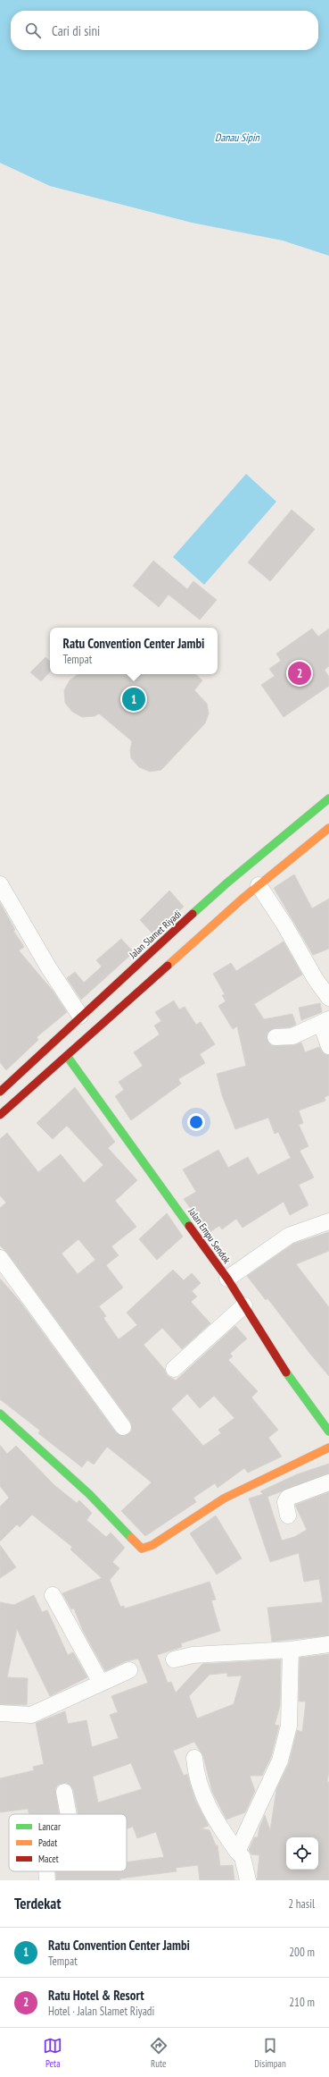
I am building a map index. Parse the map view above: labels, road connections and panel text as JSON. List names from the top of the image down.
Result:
{
  "streets": {
    "main road": ["Jalan Slamet Riyadi", "Jalan Empu Sendok"]
  },
  "water": ["Danau Sipin"],
  "legend": ["Lancar", "Padat", "Macet"],
  "page": {
    "search": "Cari di sini",
    "popup": ["Ratu Convention Center Jambi", "Tempat"],
    "pins": ["2", "1"],
    "heading": ["Terdekat", "2 hasil"],
    "list": [
      {
        "mark": "1",
        "name": "Ratu Convention Center Jambi",
        "note": "Tempat",
        "value": "200 m"
      },
      {
        "mark": "2",
        "name": "Ratu Hotel & Resort",
        "note": "Hotel · Jalan Slamet Riyadi",
        "value": "210 m"
      }
    ],
    "nav": ["Peta", "Rute", "Disimpan"]
  }
}
